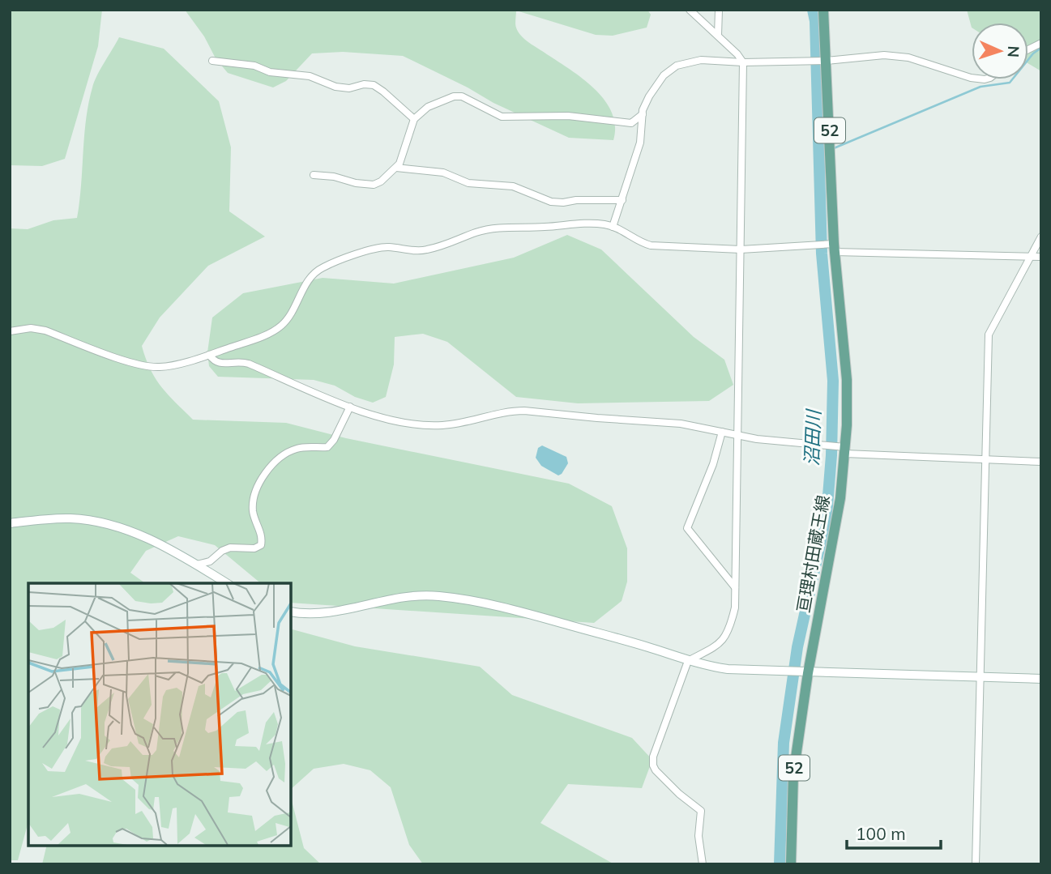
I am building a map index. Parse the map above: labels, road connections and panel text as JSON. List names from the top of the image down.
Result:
{
  "streets": {
    "main road": ["52", "亘理村田蔵王線"]
  },
  "water": ["沼田川"],
  "scale_bar": "100 m",
  "north": "right"
}
